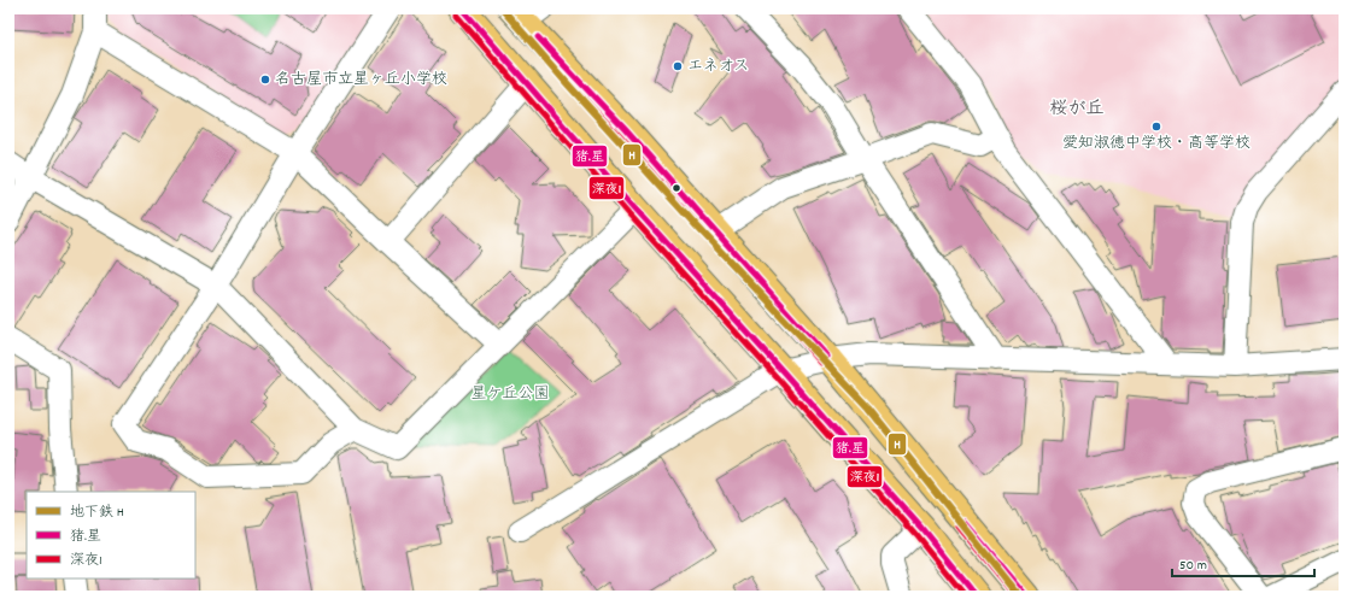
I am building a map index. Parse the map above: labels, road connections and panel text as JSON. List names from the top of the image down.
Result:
{
  "districts": ["桜が丘"],
  "parks": ["星ケ丘公園"],
  "places": ["エネオス", "名古屋市立星ヶ丘小学校", "愛知淑徳中学校・高等学校"],
  "lines": ["metro line H", "transit line 猪.星", "transit line 深夜1"],
  "legend": ["地下鉄 H", "猪.星", "深夜1"],
  "scale_bar": "50 m"
}
